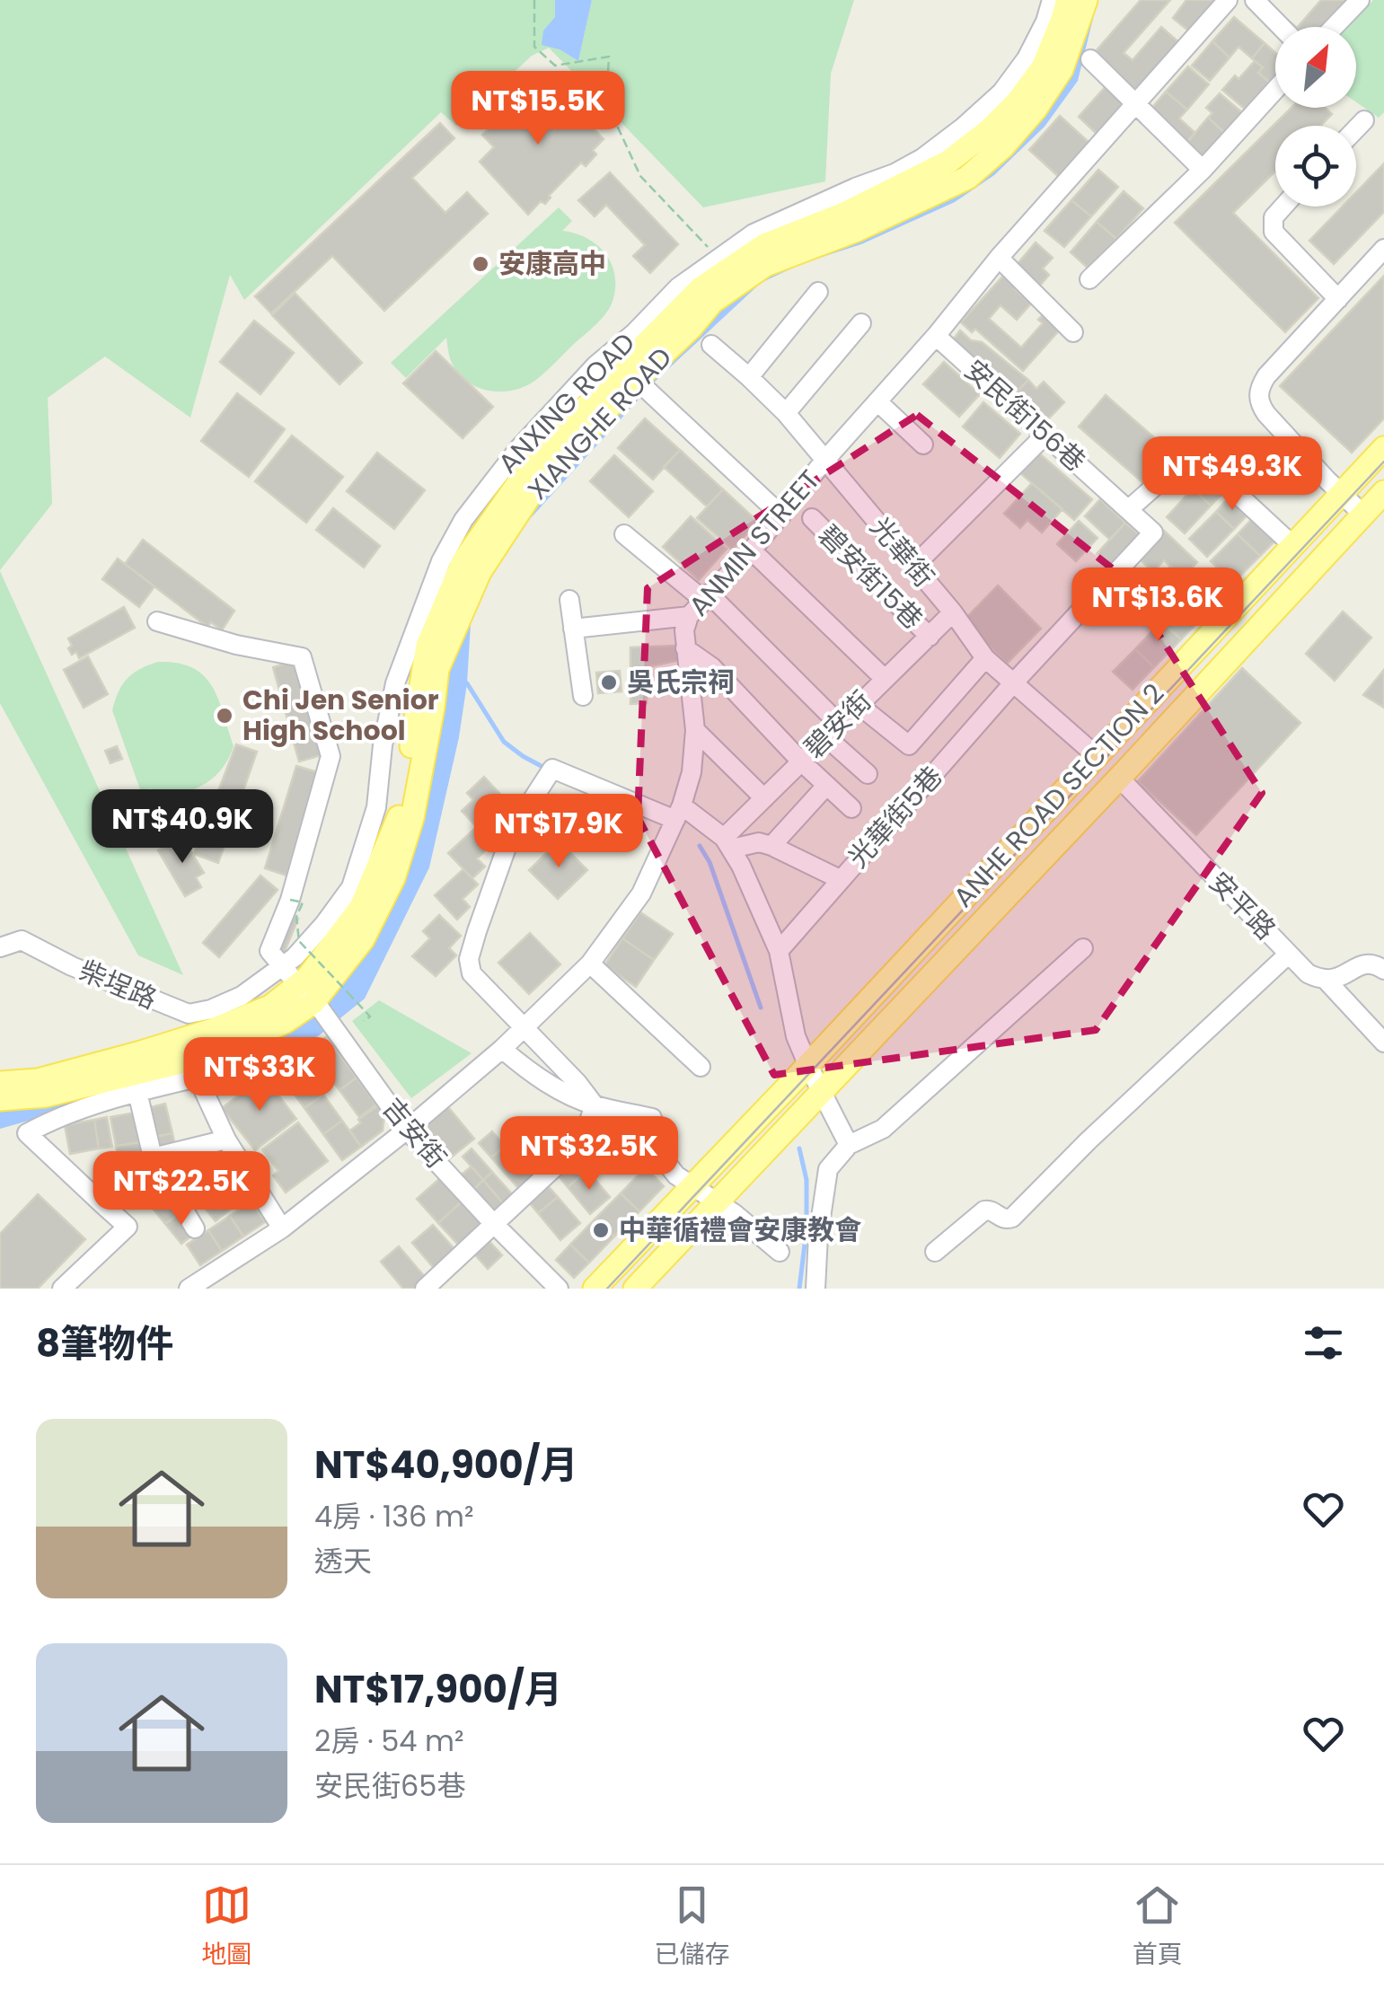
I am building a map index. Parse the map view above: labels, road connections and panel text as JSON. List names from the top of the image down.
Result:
{
  "streets": {
    "main road": ["XIANGHE ROAD", "ANHE ROAD SECTION 2"],
    "street": [
      "ANXING ROAD",
      "安民街156巷",
      "ANMIN STREET",
      "光華街",
      "碧安街15巷",
      "碧安街",
      "光華街5巷",
      "安平路",
      "柴埕路",
      "吉安街"
    ]
  },
  "crossings": [
    ["ANXING ROAD", "XIANGHE ROAD"],
    ["ANXING ROAD", "柴埕路"],
    ["ANXING ROAD", "吉安街"],
    ["安民街156巷", "ANMIN STREET"],
    ["安民街156巷", "光華街5巷"],
    ["XIANGHE ROAD", "吉安街"],
    ["ANMIN STREET", "光華街"],
    ["ANMIN STREET", "吉安街"],
    ["光華街", "碧安街"],
    ["光華街", "ANHE ROAD SECTION 2"],
    ["光華街", "光華街5巷"],
    ["碧安街15巷", "碧安街"],
    ["ANHE ROAD SECTION 2", "安平路"],
    ["柴埕路", "吉安街"]
  ],
  "places": [
    "安康高中",
    "吳氏宗祠",
    "Chi Jen Senior High School",
    "中華循禮會安康教會"
  ],
  "north": "top right",
  "page": {
    "price": [
      "NT$15.5K",
      "NT$49.3K",
      "NT$13.6K",
      "NT$40.9K",
      "NT$17.9K",
      "NT$33K",
      "NT$32.5K",
      "NT$22.5K"
    ],
    "heading": "8筆物件",
    "list": [
      {
        "name": "NT$40,900/月",
        "note": "4房 · 136 m² · 透天"
      },
      {
        "name": "NT$17,900/月",
        "note": "2房 · 54 m² · 安民街65巷"
      }
    ],
    "tabs": ["地圖", "已儲存", "首頁"]
  }
}
